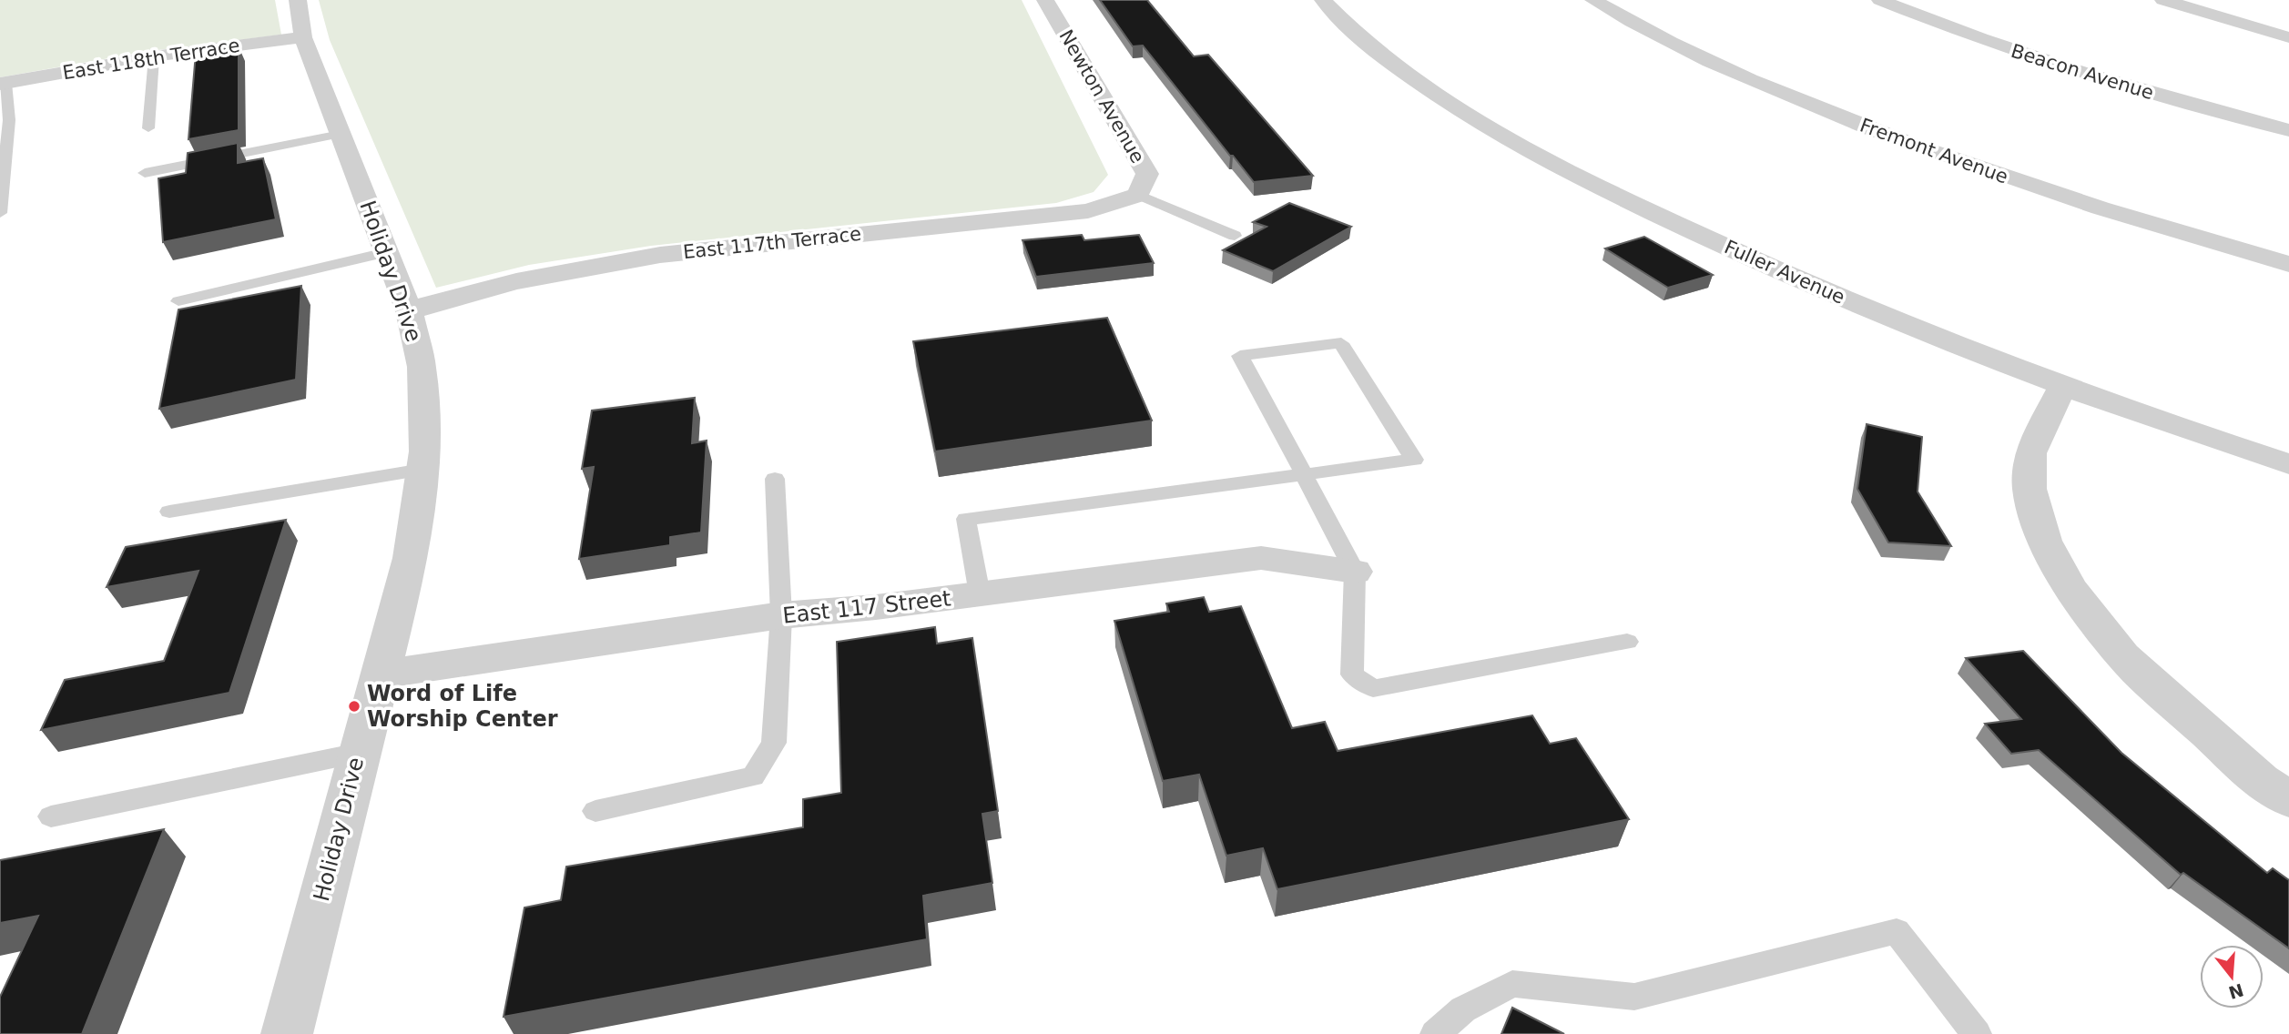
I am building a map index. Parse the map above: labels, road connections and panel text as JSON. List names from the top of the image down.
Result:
{
  "streets": {
    "street": [
      "East 118th Terrace",
      "Beacon Avenue",
      "Newton Avenue",
      "Fremont Avenue",
      "East 117th Terrace",
      "Holiday Drive",
      "Fuller Avenue",
      "East 117 Street"
    ]
  },
  "crossings": [
    ["East 118th Terrace", "Holiday Drive"],
    ["Newton Avenue", "East 117th Terrace"],
    ["East 117th Terrace", "Holiday Drive"],
    ["Holiday Drive", "East 117 Street"]
  ],
  "places": ["Word of Life Worship Center"],
  "north": "bottom"
}
